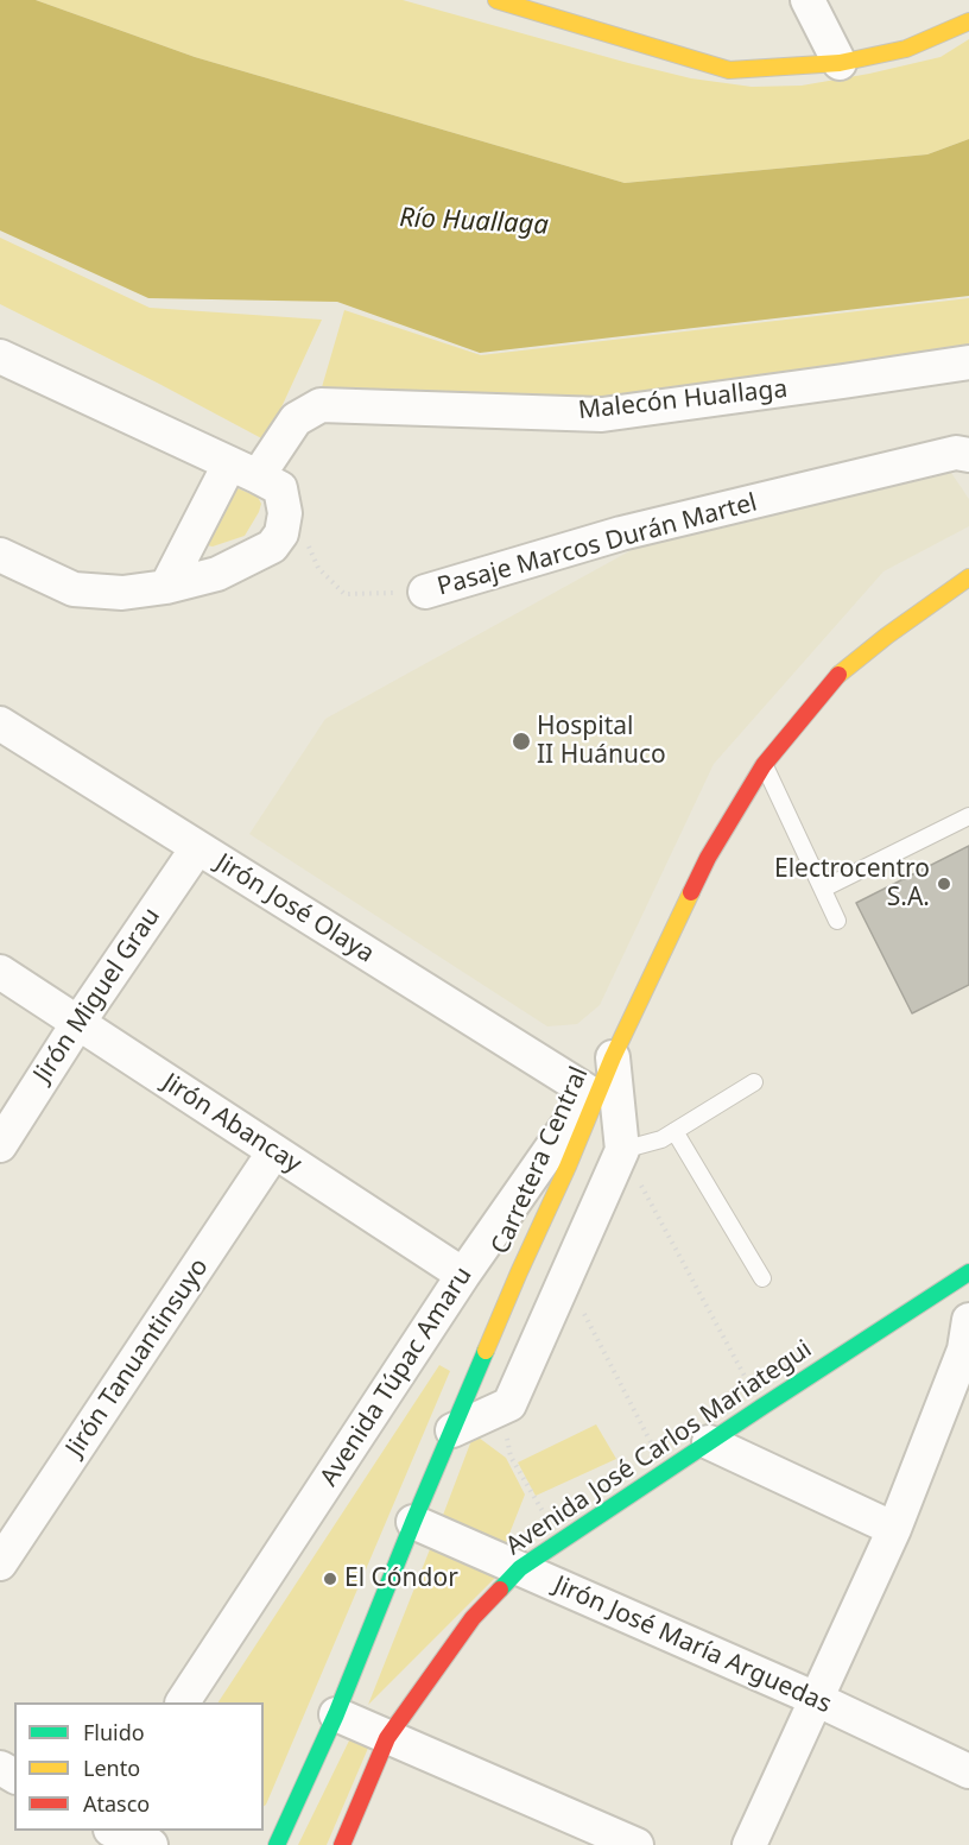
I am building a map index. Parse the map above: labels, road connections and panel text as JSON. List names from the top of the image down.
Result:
{
  "streets": {
    "main road": ["Carretera Central", "Avenida José Carlos Mariategui"],
    "street": [
      "Malecón Huallaga",
      "Pasaje Marcos Durán Martel",
      "Jirón José Olaya",
      "Jirón Miguel Grau",
      "Jirón Abancay",
      "Jirón Tanuantinsuyo",
      "Avenida Túpac Amaru",
      "Jirón José María Arguedas"
    ]
  },
  "crossings": [
    ["Jirón José Olaya", "Jirón Miguel Grau"],
    ["Jirón José Olaya", "Avenida Túpac Amaru"],
    ["Jirón Miguel Grau", "Jirón Abancay"],
    ["Jirón Abancay", "Jirón Tanuantinsuyo"],
    ["Jirón Abancay", "Avenida Túpac Amaru"],
    ["Carretera Central", "Avenida Túpac Amaru"],
    ["Carretera Central", "Jirón José María Arguedas"],
    ["Avenida José Carlos Mariategui", "Jirón José María Arguedas"]
  ],
  "water": ["Río Huallaga"],
  "places": ["Hospital II Huánuco", "Electrocentro S.A.", "El Cóndor"],
  "legend": ["Fluido", "Lento", "Atasco"]
}
